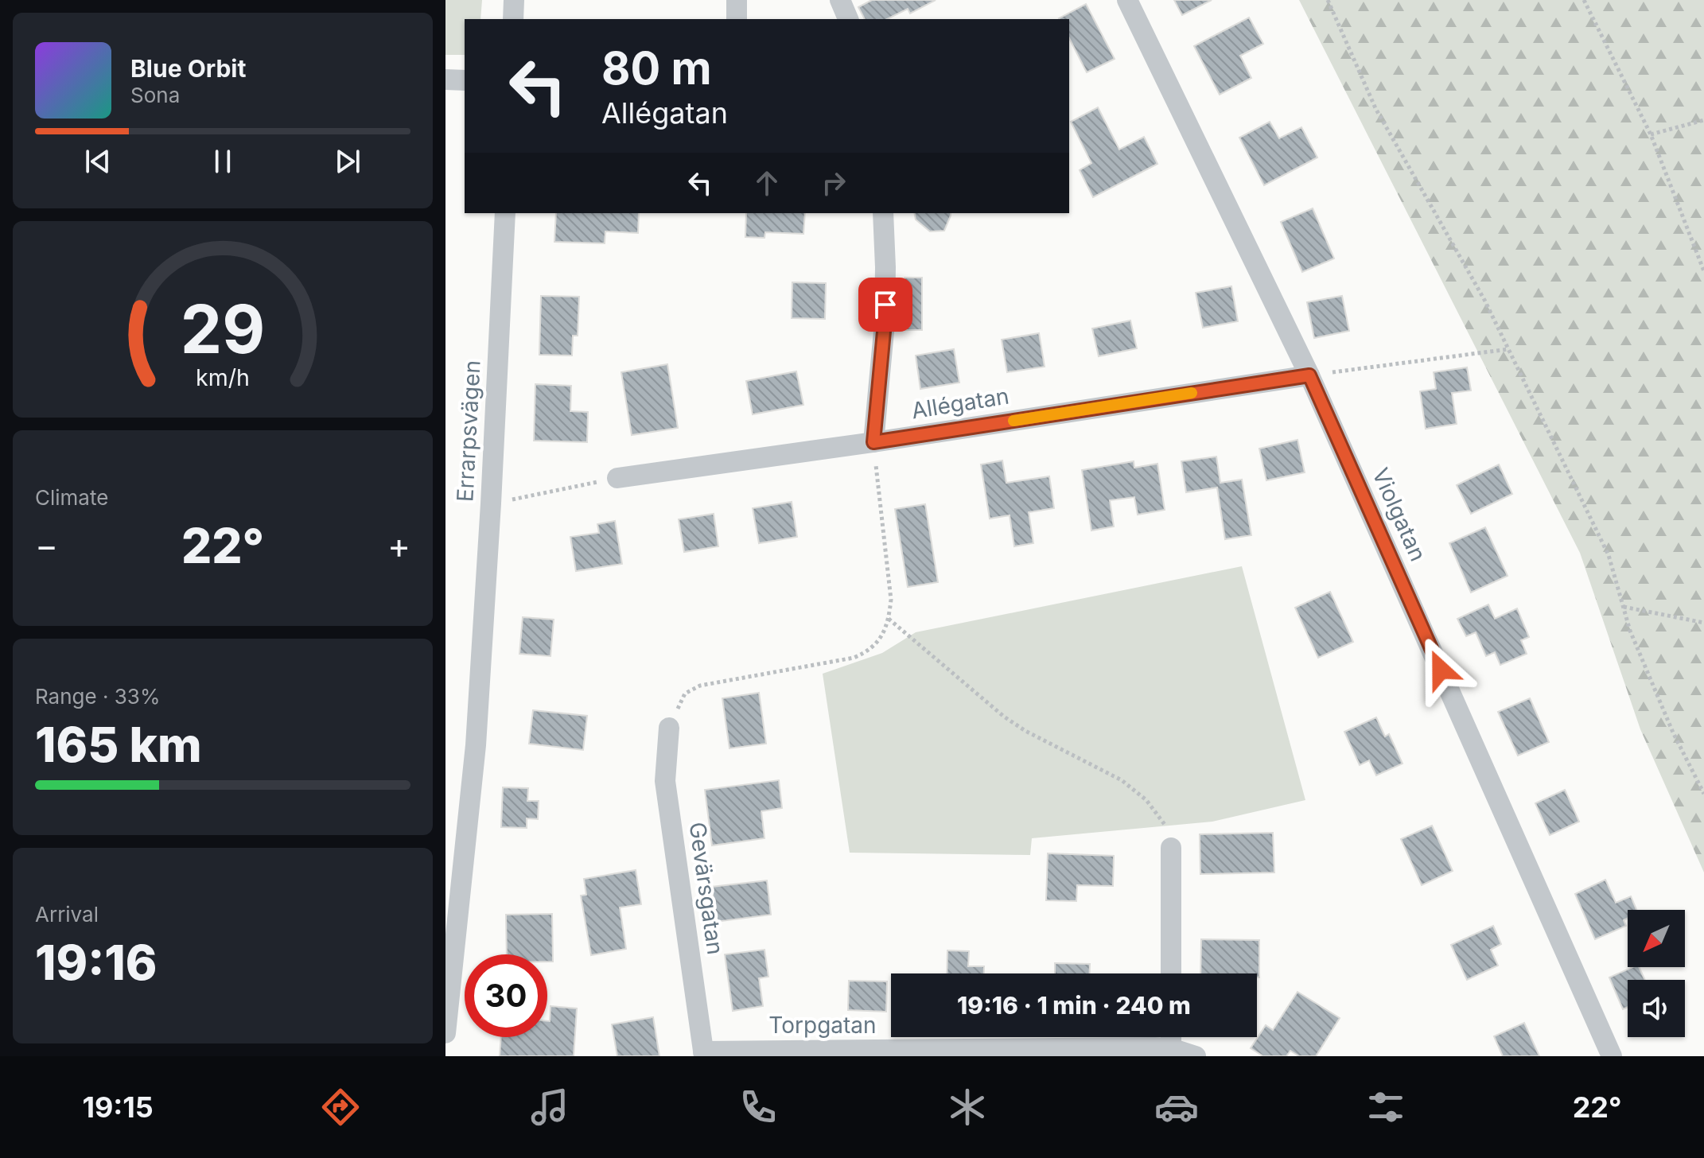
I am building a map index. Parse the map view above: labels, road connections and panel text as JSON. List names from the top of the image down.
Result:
{
  "streets": {
    "street": [
      "Allégatan",
      "Errarpsvägen",
      "Violgatan",
      "Gevärsgatan",
      "Torpgatan"
    ]
  },
  "crossings": [
    ["Allégatan", "Violgatan"],
    ["Gevärsgatan", "Torpgatan"]
  ],
  "north": "bottom left",
  "page": {
    "turn": ["80 m", "Allégatan"],
    "song": ["Blue Orbit", "Sona"],
    "tile": [
      "Climate",
      ["Range · 33%", "165 km"],
      ["Arrival", "19:16"]
    ],
    "heat": ["−", "22°", "+"],
    "limit": "30",
    "trip": "19:16 · 1 min · 240 m",
    "tabs": ["19:15", "22°"],
    "gauge": ["29", "km/h"]
  }
}
